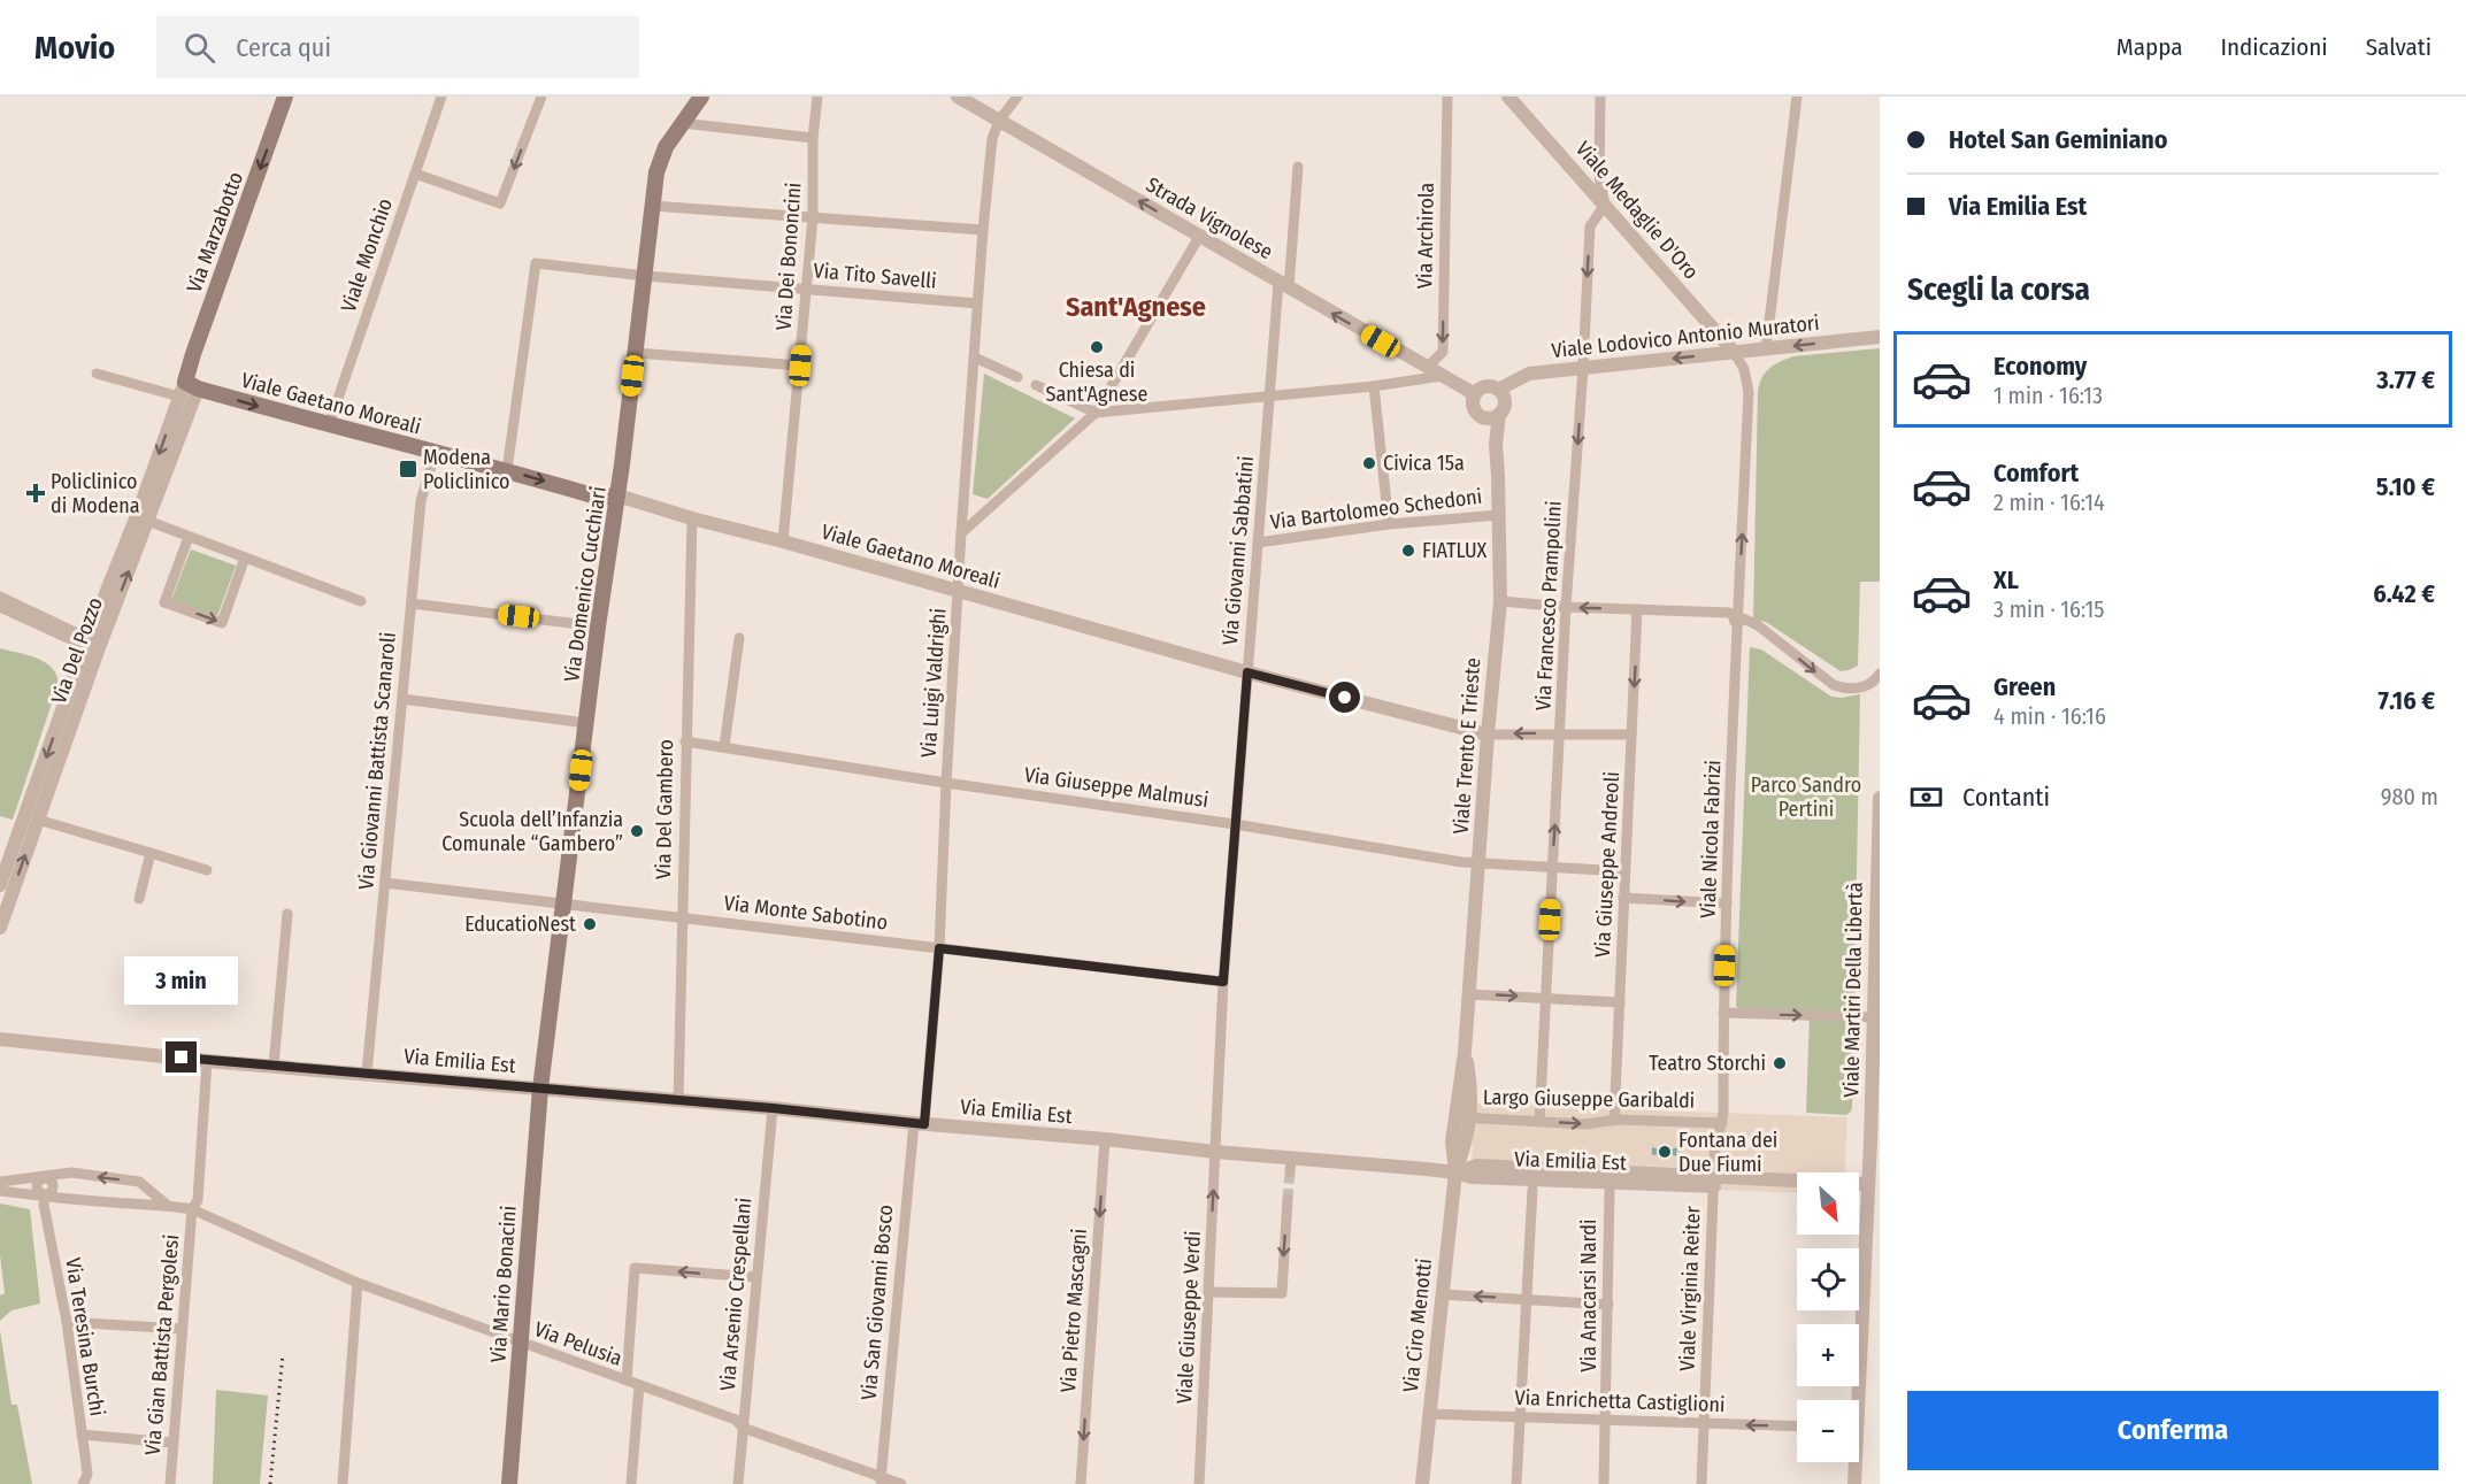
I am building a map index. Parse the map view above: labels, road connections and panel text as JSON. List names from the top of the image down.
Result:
{
  "streets": {
    "main road": [
      "Via Marzabotto",
      "Viale Gaetano Moreali",
      "Via Domenico Cucchiari",
      "Via Mario Bonacini"
    ],
    "street": [
      "Viale Medaglie D'Oro",
      "Strada Vignolese",
      "Via Archirola",
      "Viale Monchio",
      "Via Dei Bononcini",
      "Via Tito Savelli",
      "Viale Lodovico Antonio Muratori",
      "Via Bartolomeo Schedoni",
      "Via Giovanni Sabbatini",
      "Via Francesco Prampolini",
      "Via Del Pozzo",
      "Via Luigi Valdrighi",
      "Viale Trento E Trieste",
      "Via Giovanni Battista Scanaroli",
      "Via Giuseppe Malmusi",
      "Via Del Gambero",
      "Viale Nicola Fabrizi",
      "Via Giuseppe Andreoli",
      "Via Monte Sabotino",
      "Viale Martiri Della Libertà",
      "Via Emilia Est",
      "Largo Giuseppe Garibaldi",
      "Viale Virginia Reiter",
      "Via Arsenio Crespellani",
      "Via Anacarsi Nardi",
      "Via San Giovanni Bosco",
      "Via Pietro Mascagni",
      "Viale Giuseppe Verdi",
      "Via Ciro Menotti",
      "Via Teresina Burchi",
      "Via Pelusia",
      "Via Gian Battista Pergolesi",
      "Via Enrichetta Castiglioni"
    ]
  },
  "crossings": [
    ["Viale Medaglie D'Oro", "Viale Lodovico Antonio Muratori"],
    ["Viale Medaglie D'Oro", "Via Francesco Prampolini"],
    ["Viale Medaglie D'Oro", "Viale Nicola Fabrizi"],
    ["Strada Vignolese", "Via Archirola"],
    ["Strada Vignolese", "Via Giovanni Sabbatini"],
    ["Strada Vignolese", "Via Luigi Valdrighi"],
    ["Via Marzabotto", "Viale Gaetano Moreali"],
    ["Via Marzabotto", "Via Del Pozzo"],
    ["Viale Monchio", "Viale Gaetano Moreali"],
    ["Via Dei Bononcini", "Via Tito Savelli"],
    ["Via Dei Bononcini", "Viale Gaetano Moreali"],
    ["Via Tito Savelli", "Viale Gaetano Moreali"],
    ["Via Tito Savelli", "Via Domenico Cucchiari"],
    ["Via Tito Savelli", "Via Luigi Valdrighi"],
    ["Viale Lodovico Antonio Muratori", "Via Francesco Prampolini"],
    ["Viale Lodovico Antonio Muratori", "Viale Trento E Trieste"],
    ["Viale Lodovico Antonio Muratori", "Viale Nicola Fabrizi"],
    ["Viale Gaetano Moreali", "Via Giovanni Sabbatini"],
    ["Viale Gaetano Moreali", "Via Domenico Cucchiari"],
    ["Viale Gaetano Moreali", "Via Francesco Prampolini"],
    ["Viale Gaetano Moreali", "Via Del Pozzo"],
    ["Viale Gaetano Moreali", "Via Luigi Valdrighi"],
    ["Viale Gaetano Moreali", "Viale Trento E Trieste"],
    ["Viale Gaetano Moreali", "Via Giovanni Battista Scanaroli"],
    ["Viale Gaetano Moreali", "Via Del Gambero"],
    ["Viale Gaetano Moreali", "Via Giuseppe Andreoli"],
    ["Via Bartolomeo Schedoni", "Via Giovanni Sabbatini"],
    ["Via Bartolomeo Schedoni", "Viale Trento E Trieste"],
    ["Via Giovanni Sabbatini", "Via Giuseppe Malmusi"],
    ["Via Giovanni Sabbatini", "Via Monte Sabotino"],
    ["Via Giovanni Sabbatini", "Via Emilia Est"],
    ["Via Giovanni Sabbatini", "Viale Giuseppe Verdi"],
    ["Via Domenico Cucchiari", "Via Monte Sabotino"],
    ["Via Domenico Cucchiari", "Via Emilia Est"],
    ["Via Domenico Cucchiari", "Via Mario Bonacini"],
    ["Via Francesco Prampolini", "Via Giuseppe Malmusi"],
    ["Via Francesco Prampolini", "Largo Giuseppe Garibaldi"],
    ["Via Luigi Valdrighi", "Via Giuseppe Malmusi"],
    ["Via Luigi Valdrighi", "Via Monte Sabotino"],
    ["Via Luigi Valdrighi", "Via Emilia Est"],
    ["Via Luigi Valdrighi", "Via San Giovanni Bosco"],
    ["Viale Trento E Trieste", "Via Giuseppe Malmusi"],
    ["Viale Trento E Trieste", "Via Emilia Est"],
    ["Viale Trento E Trieste", "Largo Giuseppe Garibaldi"],
    ["Viale Trento E Trieste", "Via Ciro Menotti"],
    ["Via Giovanni Battista Scanaroli", "Via Monte Sabotino"],
    ["Via Giovanni Battista Scanaroli", "Via Emilia Est"],
    ["Via Giuseppe Malmusi", "Via Del Gambero"],
    ["Via Giuseppe Malmusi", "Via Giuseppe Andreoli"],
    ["Via Del Gambero", "Via Monte Sabotino"],
    ["Via Del Gambero", "Via Emilia Est"],
    ["Viale Nicola Fabrizi", "Via Giuseppe Andreoli"],
    ["Viale Nicola Fabrizi", "Largo Giuseppe Garibaldi"],
    ["Via Giuseppe Andreoli", "Largo Giuseppe Garibaldi"],
    ["Via Emilia Est", "Via Mario Bonacini"],
    ["Via Emilia Est", "Via Arsenio Crespellani"],
    ["Via Emilia Est", "Via San Giovanni Bosco"],
    ["Via Emilia Est", "Via Pietro Mascagni"],
    ["Via Emilia Est", "Viale Giuseppe Verdi"],
    ["Via Emilia Est", "Via Ciro Menotti"],
    ["Via Emilia Est", "Via Gian Battista Pergolesi"],
    ["Largo Giuseppe Garibaldi", "Viale Virginia Reiter"],
    ["Via Mario Bonacini", "Via Pelusia"],
    ["Viale Virginia Reiter", "Via Enrichetta Castiglioni"],
    ["Via Arsenio Crespellani", "Via Pelusia"],
    ["Via Anacarsi Nardi", "Via Enrichetta Castiglioni"],
    ["Via San Giovanni Bosco", "Via Pelusia"],
    ["Via Ciro Menotti", "Via Enrichetta Castiglioni"],
    ["Via Teresina Burchi", "Via Pelusia"],
    ["Via Pelusia", "Via Gian Battista Pergolesi"]
  ],
  "one_way": [
    "Strada Vignolese",
    "Via Marzabotto",
    "Via Archirola",
    "Viale Lodovico Antonio Muratori",
    "Via Pietro Mascagni",
    "Viale Giuseppe Verdi"
  ],
  "districts": ["Sant'Agnese"],
  "parks": ["Parco Sandro Pertini"],
  "places": {
    "other": [
      "Chiesa di Sant'Agnese",
      "Civica 15a",
      "FIATLUX",
      "Scuola dell’Infanzia Comunale “Gambero”",
      "EducatioNest",
      "Teatro Storchi",
      "Fontana dei Due Fiumi"
    ],
    "transit": ["Modena Policlinico"],
    "health": ["Policlinico di Modena"]
  },
  "north": "bottom right",
  "page": {
    "header": "Movio",
    "search": "Cerca qui",
    "nav": ["Mappa", "Indicazioni", "Salvati"],
    "banner": ["Hotel San Geminiano", "Via Emilia Est"],
    "heading": "Scegli la corsa",
    "list": [
      {
        "name": "Economy",
        "note": "1 min · 16:13",
        "value": "3.77 €"
      },
      {
        "name": "Comfort",
        "note": "2 min · 16:14",
        "value": "5.10 €"
      },
      {
        "name": "XL",
        "note": "3 min · 16:15",
        "value": "6.42 €"
      },
      {
        "name": "Green",
        "note": "4 min · 16:16",
        "value": "7.16 €"
      }
    ],
    "pay": ["Contanti", "980 m"],
    "bubble": "3 min",
    "map_buttons": ["+", "−"],
    "buttons": "Conferma"
  }
}
